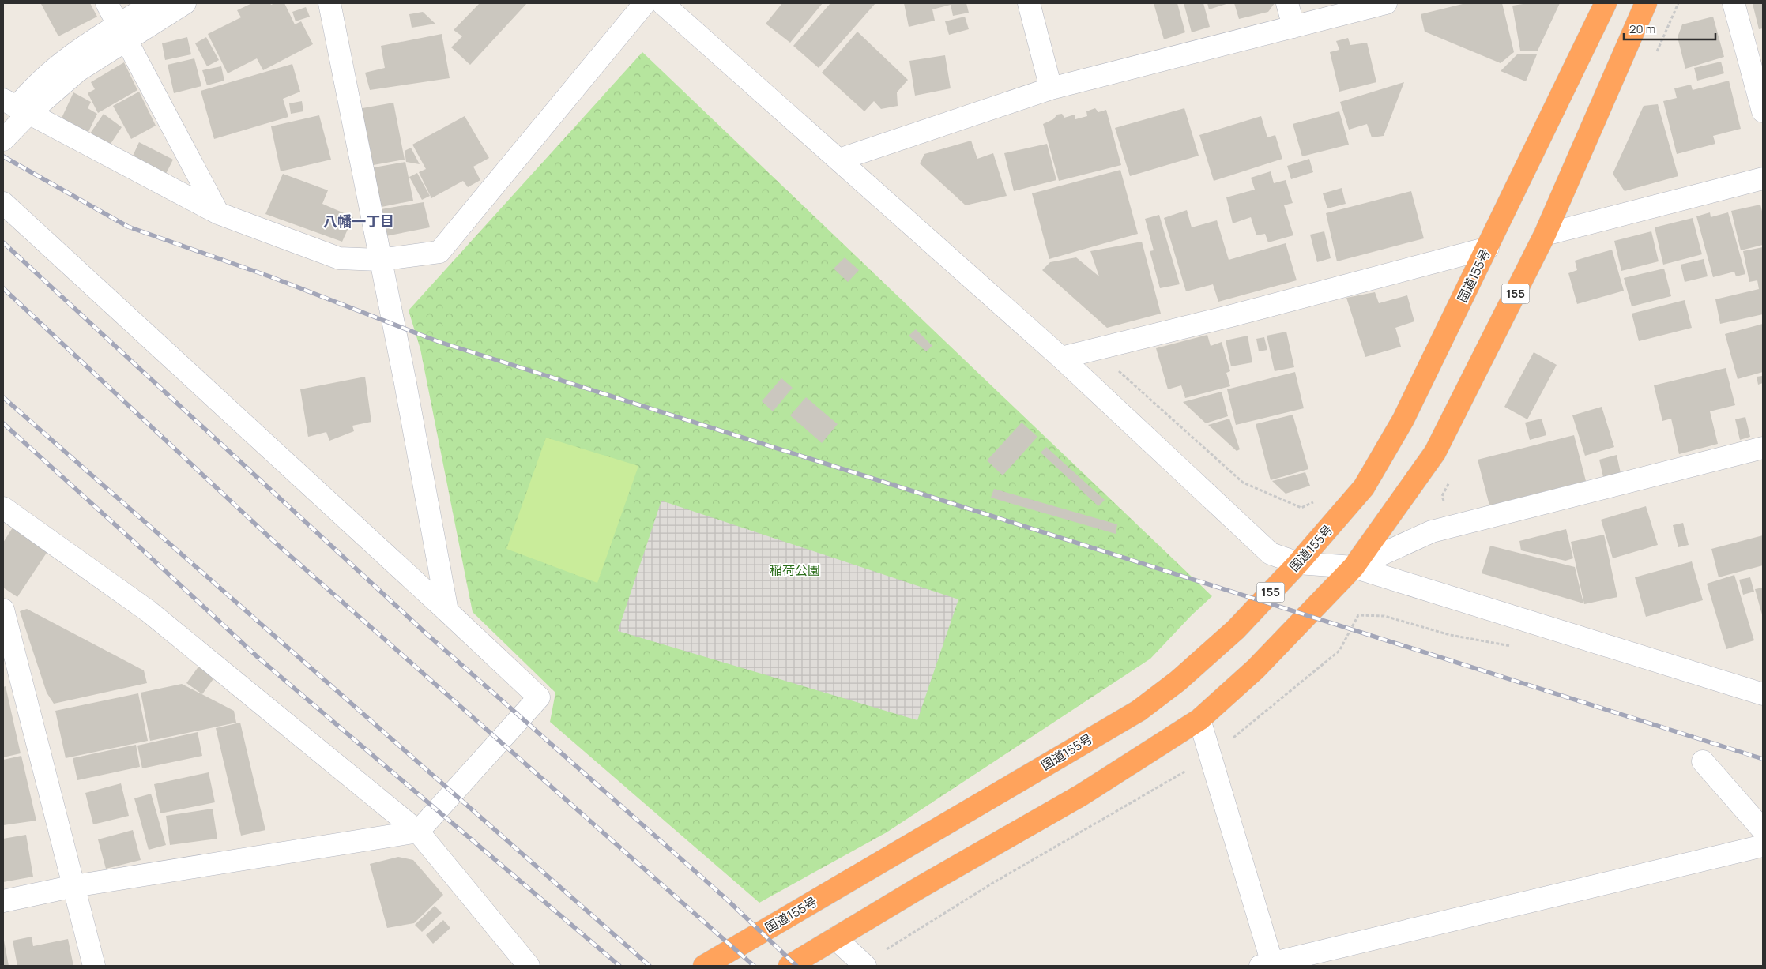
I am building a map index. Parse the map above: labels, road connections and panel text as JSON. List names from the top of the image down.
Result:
{
  "streets": {
    "highway": ["国道155号", "155"]
  },
  "districts": ["八幡一丁目"],
  "parks": ["稲荷公園"],
  "scale_bar": "20 m"
}
